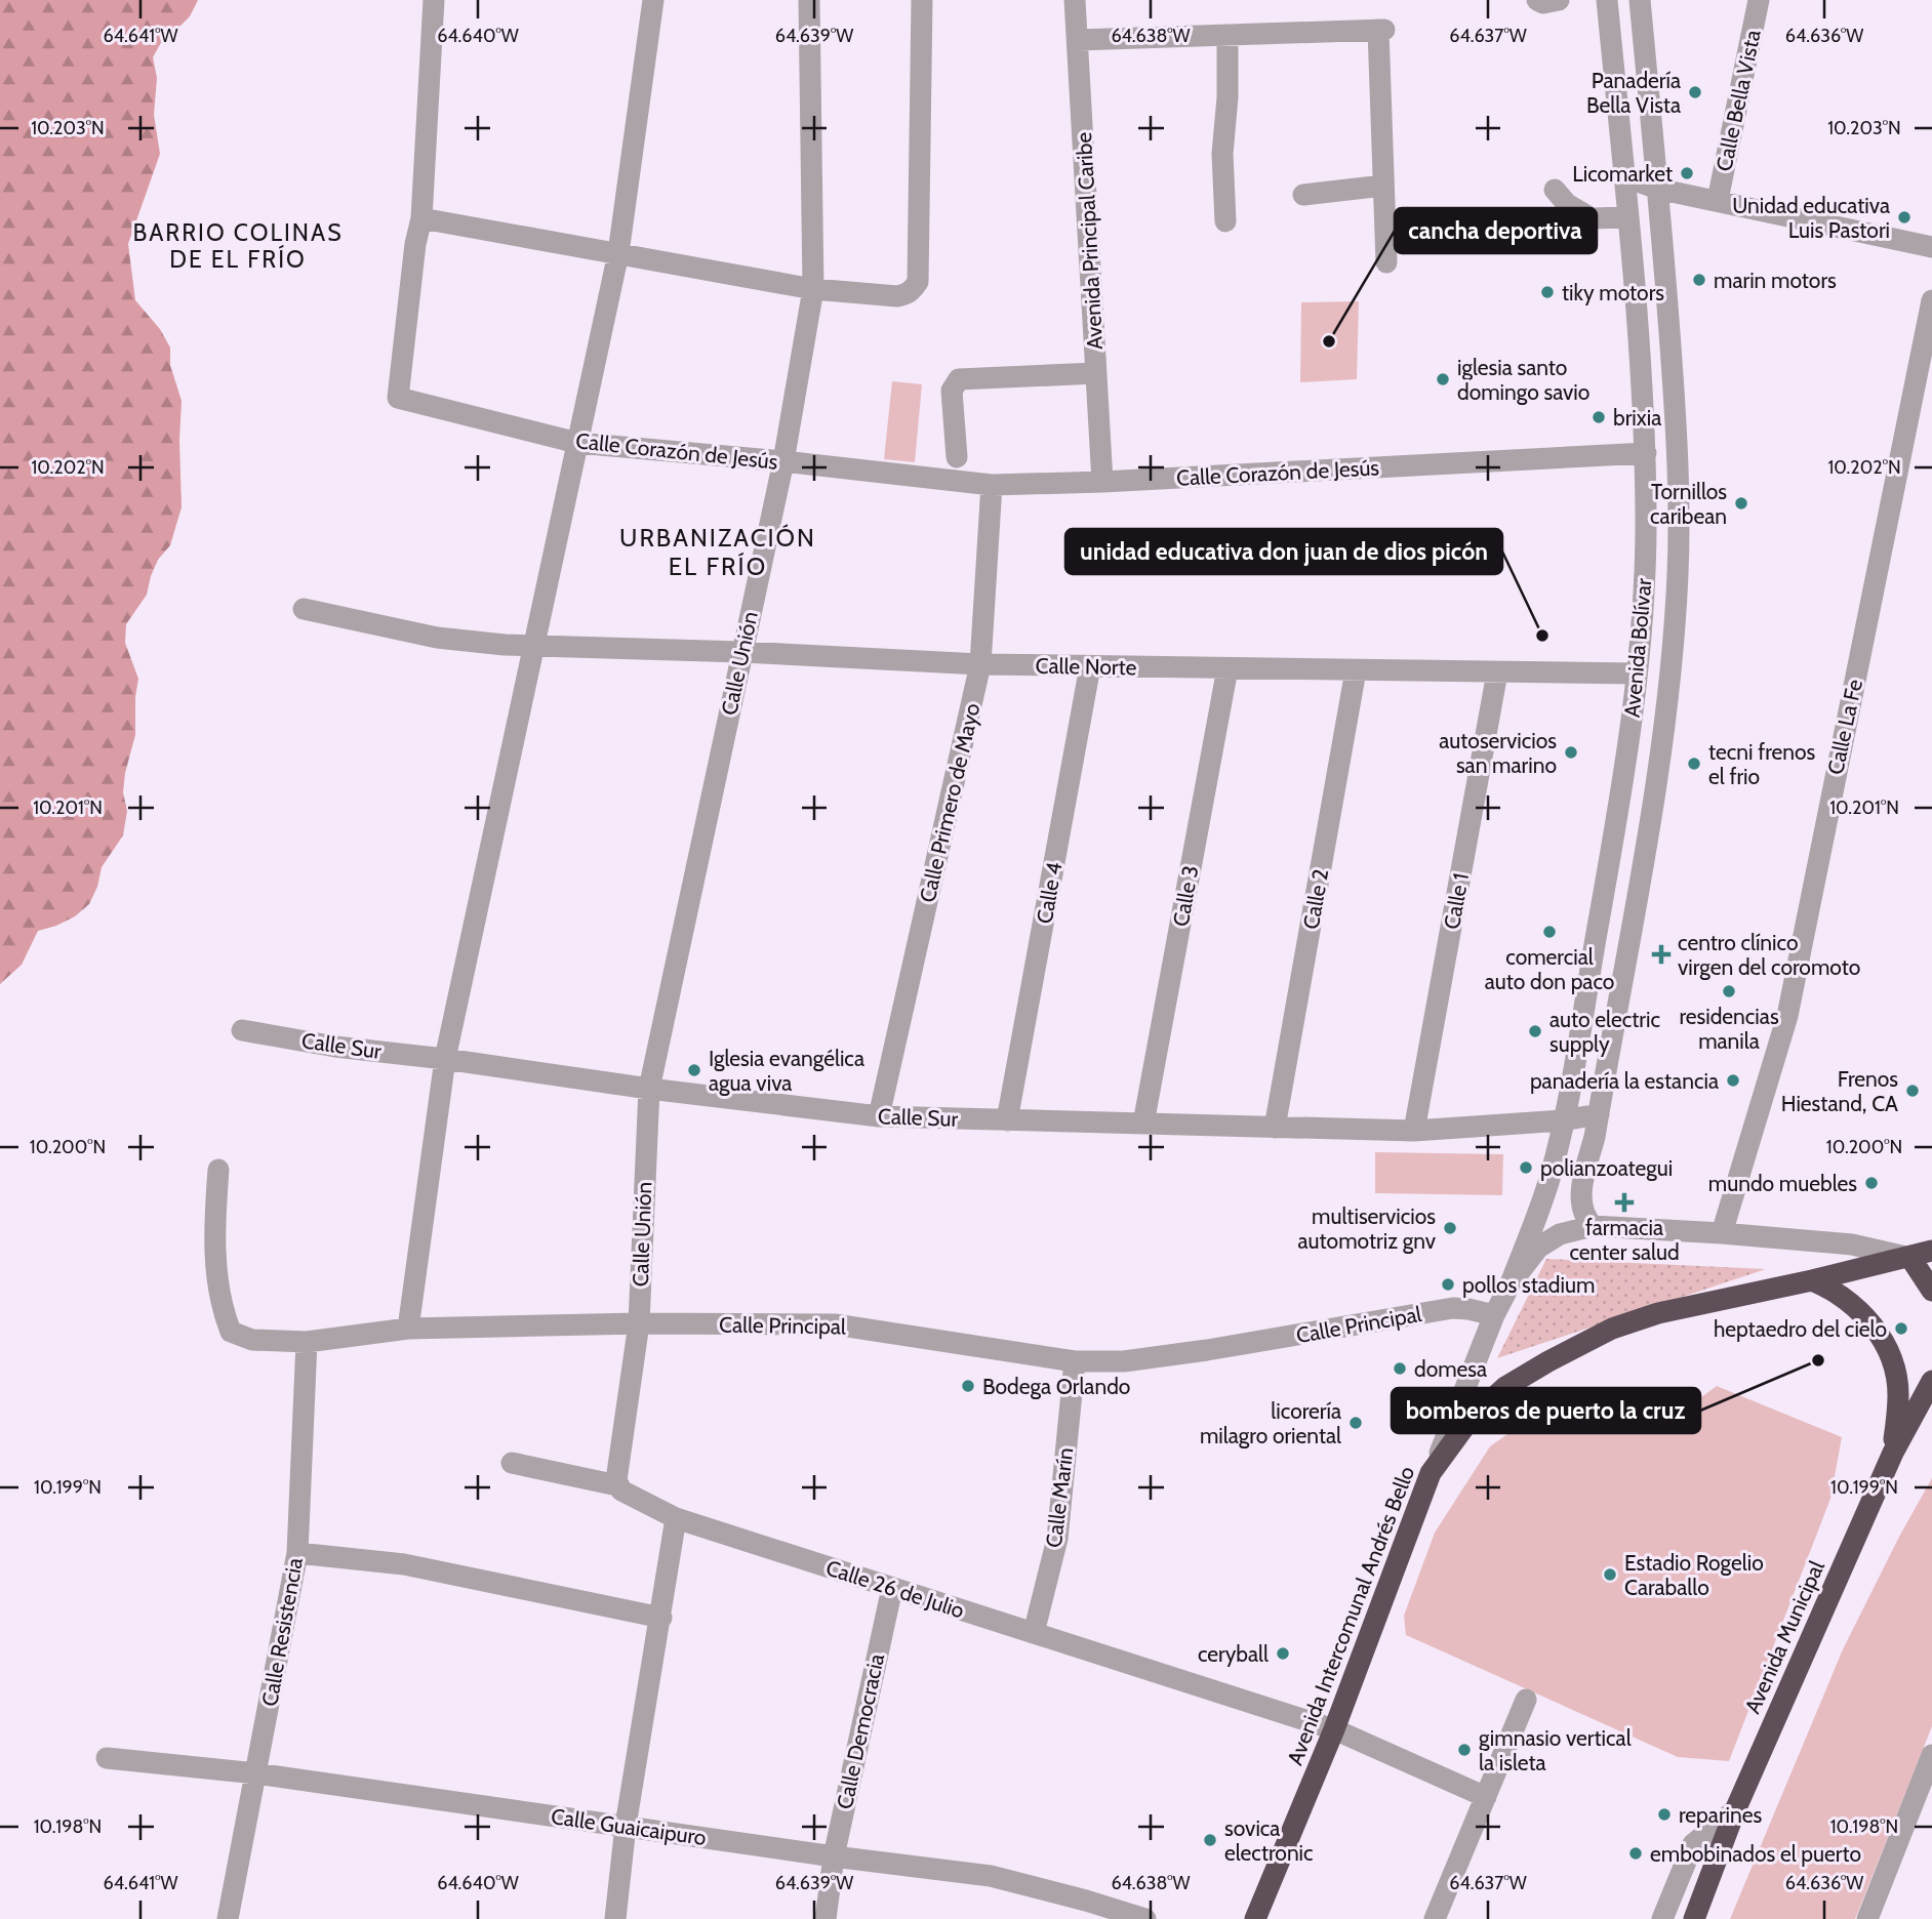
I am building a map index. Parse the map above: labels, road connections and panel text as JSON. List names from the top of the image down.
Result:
{
  "streets": {
    "highway": ["Avenida Intercomunal Andrés Bello", "Avenida Municipal"],
    "street": [
      "Calle Bella Vista",
      "Avenida Principal Caribe",
      "Calle Corazón de Jesús",
      "Avenida Bolívar",
      "Calle Unión",
      "Calle Norte",
      "Calle La Fe",
      "Calle Primero de Mayo",
      "Calle 4",
      "Calle 3",
      "Calle 2",
      "Calle 1",
      "Calle Sur",
      "Calle Principal",
      "Calle Marín",
      "Calle 26 de Julio",
      "Calle Resistencia",
      "Calle Democracia",
      "Calle Guaicaipuro"
    ]
  },
  "crossings": [
    ["Avenida Principal Caribe", "Calle Corazón de Jesús"],
    ["Calle Corazón de Jesús", "Avenida Bolívar"],
    ["Calle Corazón de Jesús", "Calle Unión"],
    ["Calle Corazón de Jesús", "Calle Primero de Mayo"],
    ["Avenida Bolívar", "Calle Norte"],
    ["Avenida Bolívar", "Calle Sur"],
    ["Calle Unión", "Calle Norte"],
    ["Calle Unión", "Calle Sur"],
    ["Calle Unión", "Calle Principal"],
    ["Calle Norte", "Calle Primero de Mayo"],
    ["Calle Norte", "Calle 4"],
    ["Calle Norte", "Calle 3"],
    ["Calle Norte", "Calle 2"],
    ["Calle Norte", "Calle 1"],
    ["Calle Primero de Mayo", "Calle Sur"],
    ["Calle 4", "Calle Sur"],
    ["Calle 3", "Calle Sur"],
    ["Calle 2", "Calle Sur"],
    ["Calle 1", "Calle Sur"],
    ["Calle Principal", "Calle Marín"],
    ["Calle Principal", "Calle Resistencia"],
    ["Calle Marín", "Calle 26 de Julio"],
    ["Calle 26 de Julio", "Avenida Intercomunal Andrés Bello"],
    ["Calle 26 de Julio", "Calle Democracia"],
    ["Calle Resistencia", "Calle Guaicaipuro"],
    ["Calle Democracia", "Calle Guaicaipuro"]
  ],
  "districts": ["BARRIO COLINAS DE EL FRÍO", "URBANIZACIÓN EL FRÍO"],
  "places": {
    "other": [
      "Panadería Bella Vista",
      "Licomarket",
      "Unidad educativa Luis Pastori",
      "marin motors",
      "tiky motors",
      "cancha deportiva",
      "iglesia santo domingo savio",
      "brixia",
      "Tornillos caribean",
      "unidad educativa don juan de dios picón",
      "autoservicios san marino",
      "tecni frenos el frio",
      "comercial auto don paco",
      "residencias manila",
      "auto electric supply",
      "Iglesia evangélica agua viva",
      "panadería la estancia",
      "Frenos Hiestand, CA",
      "polianzoategui",
      "mundo muebles",
      "multiservicios automotriz gnv",
      "pollos stadium",
      "heptaedro del cielo",
      "bomberos de puerto la cruz",
      "domesa",
      "Bodega Orlando",
      "licorería milagro oriental",
      "Estadio Rogelio Caraballo",
      "ceryball",
      "gimnasio vertical la isleta",
      "reparines",
      "sovica electronic",
      "embobinados el puerto"
    ],
    "health": ["centro clínico virgen del coromoto", "farmacia center salud"]
  },
  "coordinates": [
    "64.641°W",
    "64.640°W",
    "64.639°W",
    "64.638°W",
    "64.637°W",
    "64.636°W",
    "10.203°N",
    "10.202°N",
    "10.201°N",
    "10.200°N",
    "10.199°N",
    "10.198°N"
  ]
}
